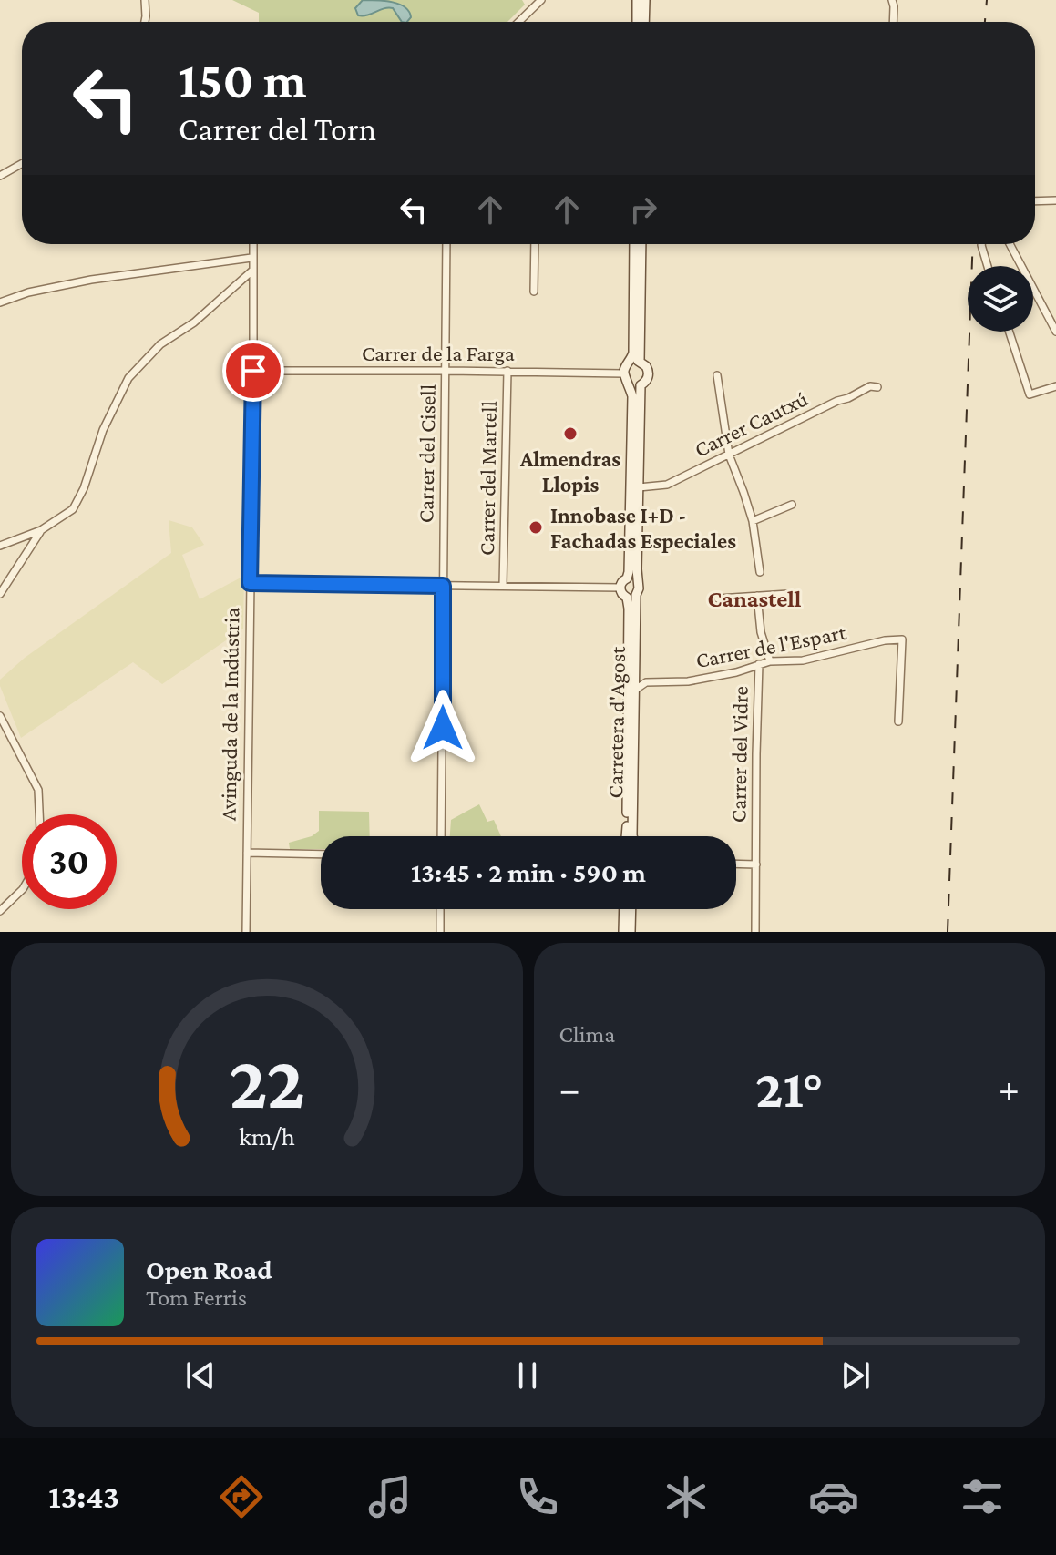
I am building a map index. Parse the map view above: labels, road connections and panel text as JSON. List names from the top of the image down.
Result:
{
  "streets": {
    "main road": ["Carretera d'Agost"],
    "street": [
      "Carrer de la Farga",
      "Carrer Cautxú",
      "Carrer del Cisell",
      "Carrer del Martell",
      "Carrer de l'Espart",
      "Avinguda de la Indústria",
      "Carrer del Vidre"
    ]
  },
  "crossings": [
    ["Carrer de la Farga", "Carrer del Cisell"],
    ["Carrer de la Farga", "Carrer del Martell"],
    ["Carrer de la Farga", "Avinguda de la Indústria"],
    ["Carrer de l'Espart", "Carrer del Vidre"]
  ],
  "districts": ["Canastell"],
  "places": ["Almendras Llopis", "Innobase I+D - Fachadas Especiales"],
  "page": {
    "turn": ["150 m", "Carrer del Torn"],
    "limit": "30",
    "trip": "13:45 · 2 min · 590 m",
    "tile": "Clima",
    "heat": ["−", "21°", "+"],
    "song": ["Open Road", "Tom Ferris"],
    "tabs": "13:43",
    "gauge": ["22", "km/h"]
  }
}
